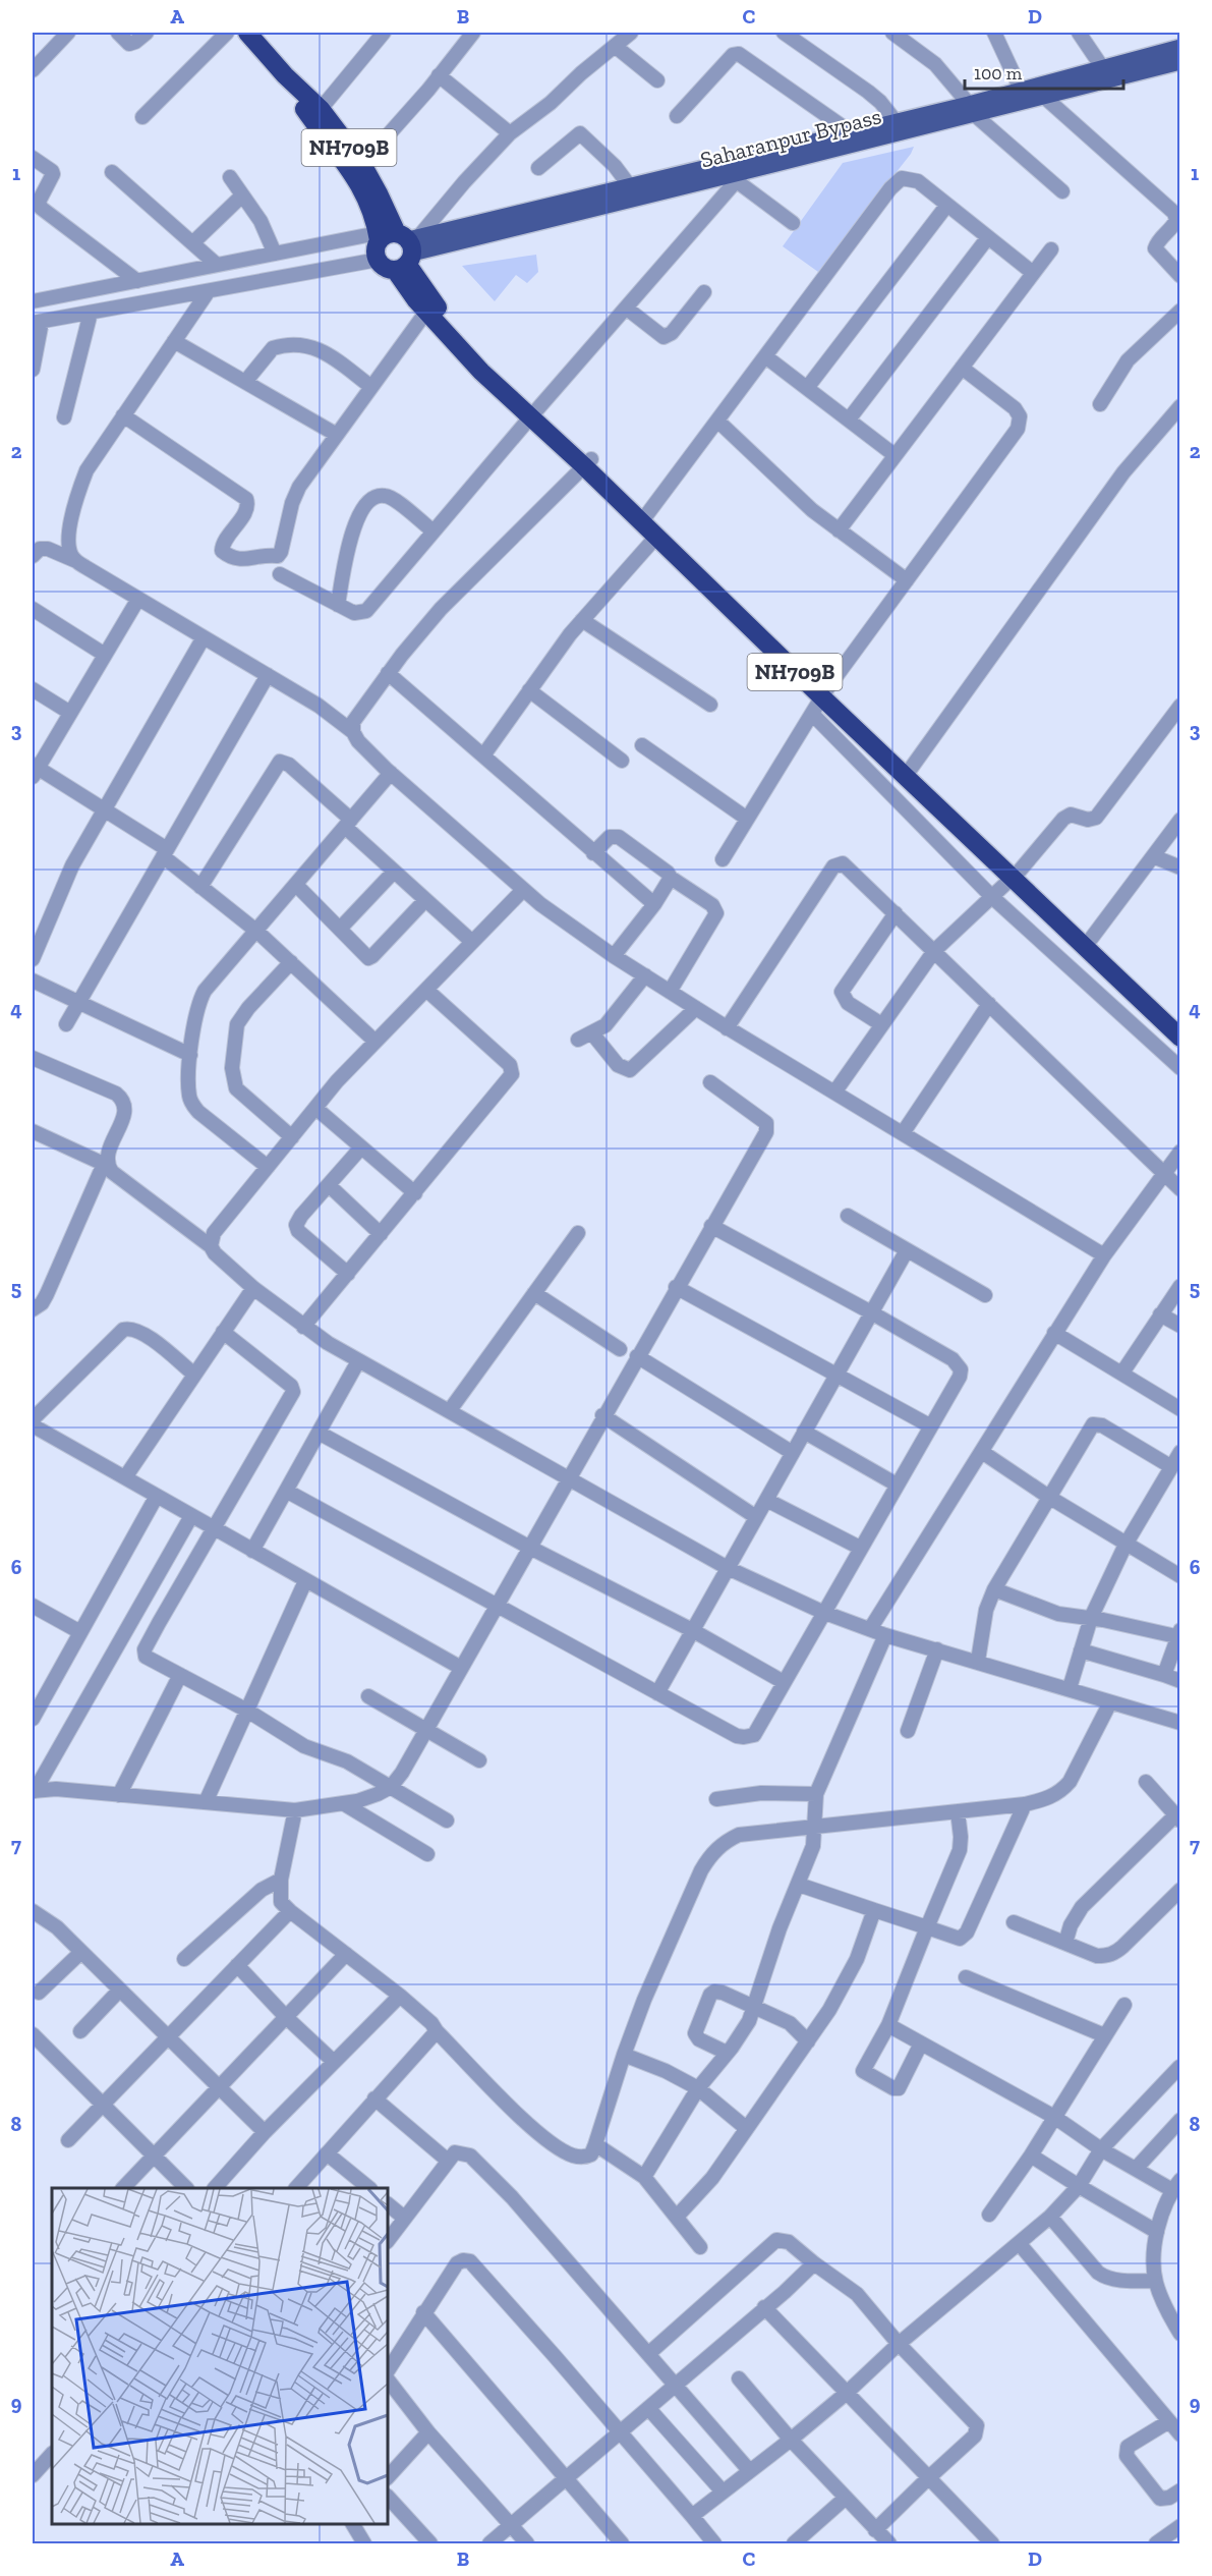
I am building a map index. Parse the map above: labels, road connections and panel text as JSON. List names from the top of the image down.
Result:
{
  "streets": {
    "highway": ["NH709B"],
    "main road": ["Saharanpur Bypass"]
  },
  "crossings": [
    ["Saharanpur Bypass", "NH709B"]
  ],
  "scale_bar": "100 m",
  "grid": {
    "columns": [
      "A",
      "B",
      "C",
      "D"
    ],
    "rows": [
      "1",
      "2",
      "3",
      "4",
      "5",
      "6",
      "7",
      "8",
      "9"
    ]
  }
}
